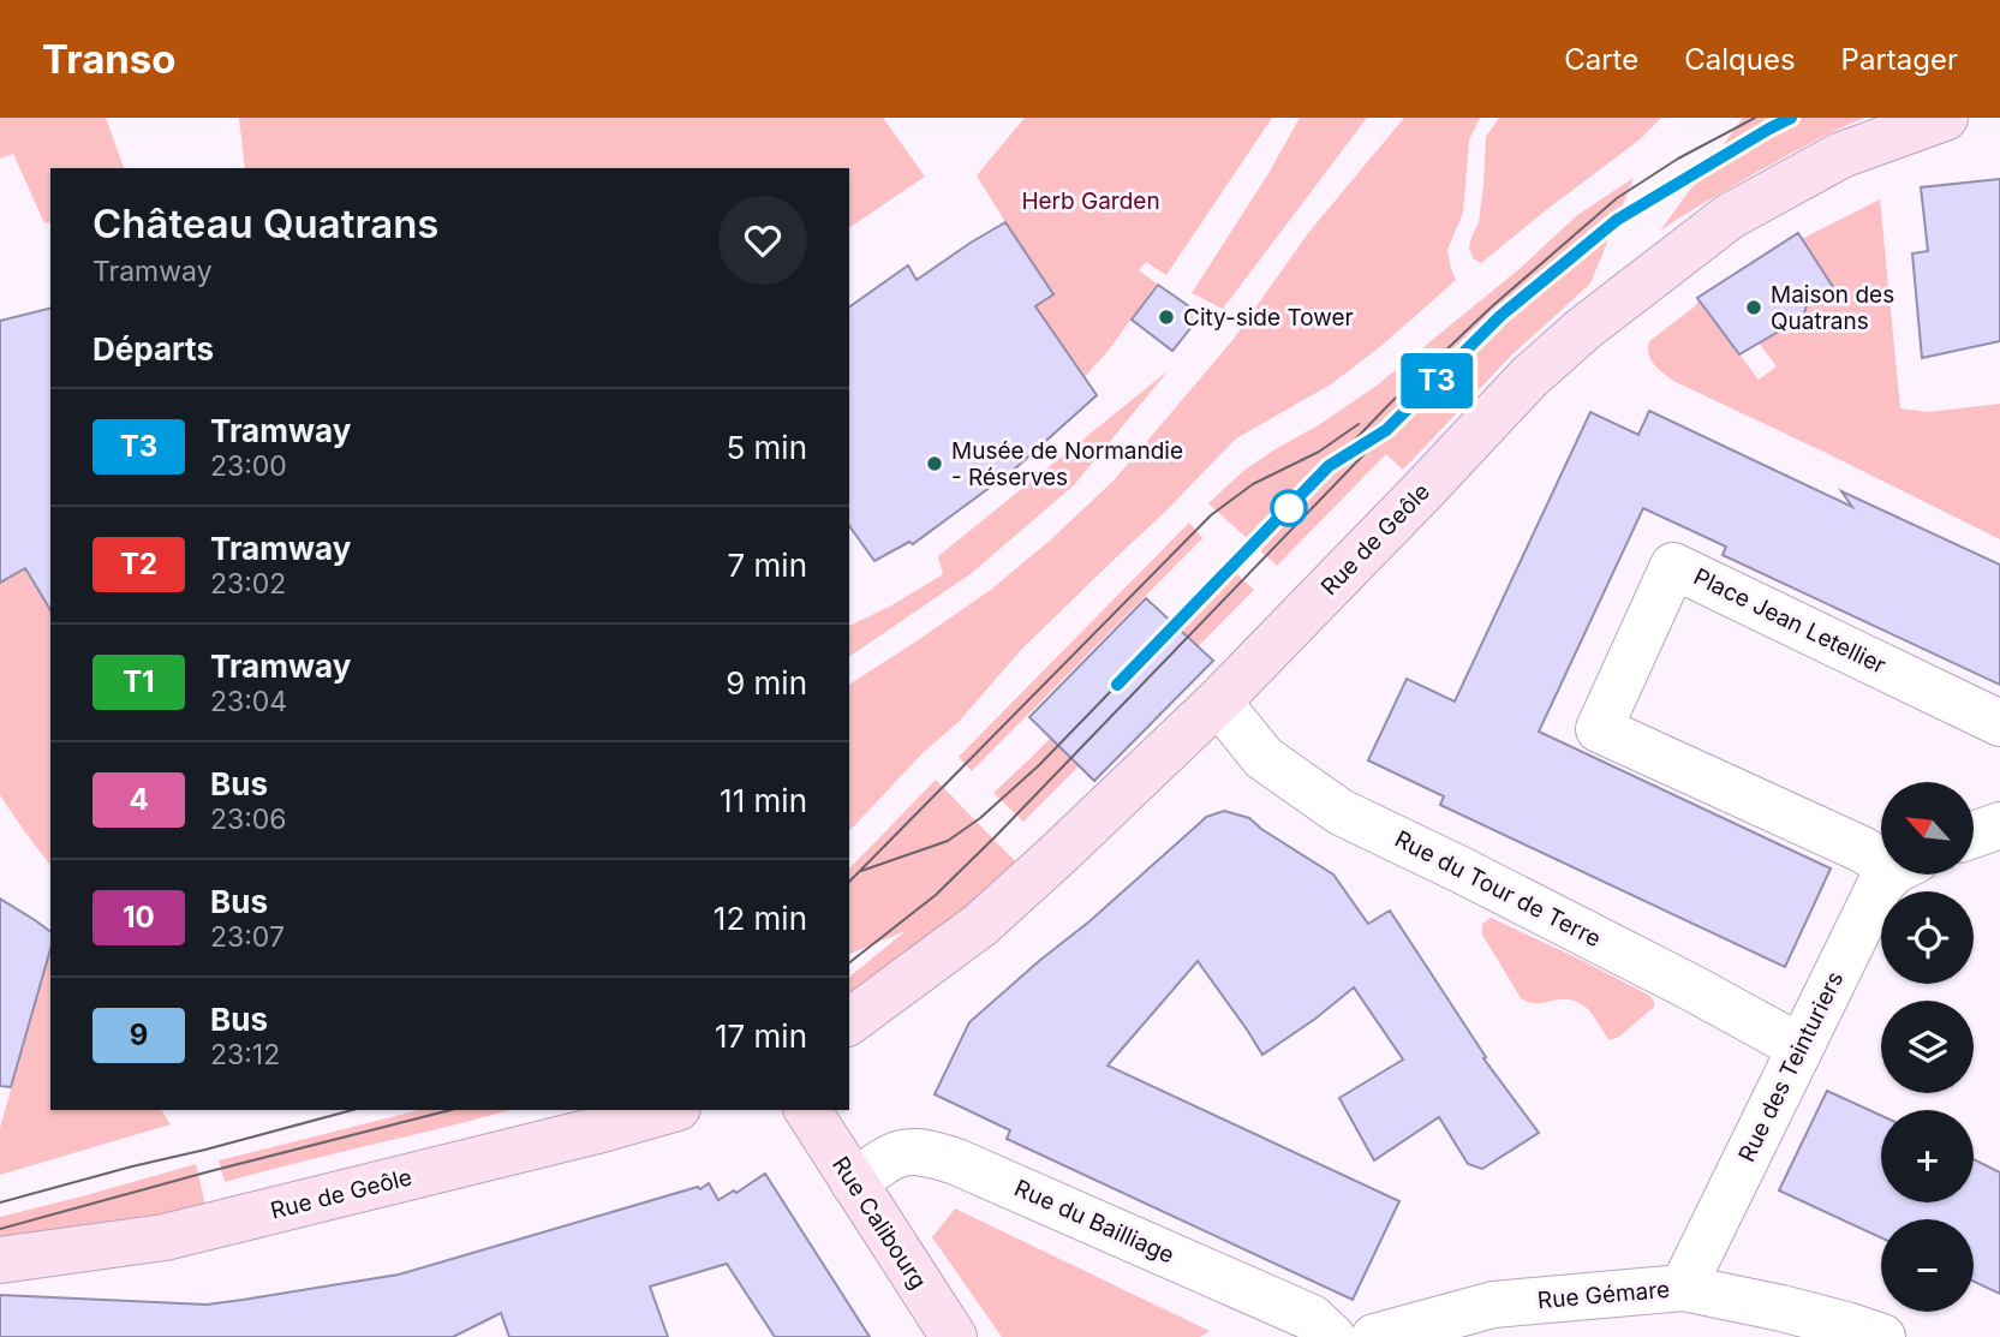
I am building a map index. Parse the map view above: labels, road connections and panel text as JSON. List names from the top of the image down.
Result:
{
  "streets": {
    "main road": ["Rue de Geôle", "Rue Calibourg"],
    "street": [
      "Place Jean Letellier",
      "Rue du Tour de Terre",
      "Rue des Teinturiers",
      "Rue du Bailliage",
      "Rue Gémare"
    ]
  },
  "crossings": [
    ["Rue de Geôle", "Rue du Tour de Terre"],
    ["Rue du Tour de Terre", "Rue des Teinturiers"],
    ["Rue des Teinturiers", "Rue Gémare"],
    ["Rue du Bailliage", "Rue Calibourg"]
  ],
  "parks": ["Herb Garden"],
  "places": ["Maison des Quatrans", "City-side Tower", "Musée de Normandie - Réserves"],
  "lines": ["tram line T3"],
  "north": "top left",
  "page": {
    "header": "Transo",
    "nav": ["Carte", "Calques", "Partager"],
    "on_map": "T3",
    "heading": [
      ["Château Quatrans", "Tramway"],
      "Départs"
    ],
    "list": [
      {
        "mark": "T3",
        "name": "Tramway",
        "note": "23:00",
        "value": "5 min"
      },
      {
        "mark": "T2",
        "name": "Tramway",
        "note": "23:02",
        "value": "7 min"
      },
      {
        "mark": "T1",
        "name": "Tramway",
        "note": "23:04",
        "value": "9 min"
      },
      {
        "mark": "4",
        "name": "Bus",
        "note": "23:06",
        "value": "11 min"
      },
      {
        "mark": "10",
        "name": "Bus",
        "note": "23:07",
        "value": "12 min"
      },
      {
        "mark": "9",
        "name": "Bus",
        "note": "23:12",
        "value": "17 min"
      }
    ],
    "map_buttons": ["+", "−"]
  }
}
